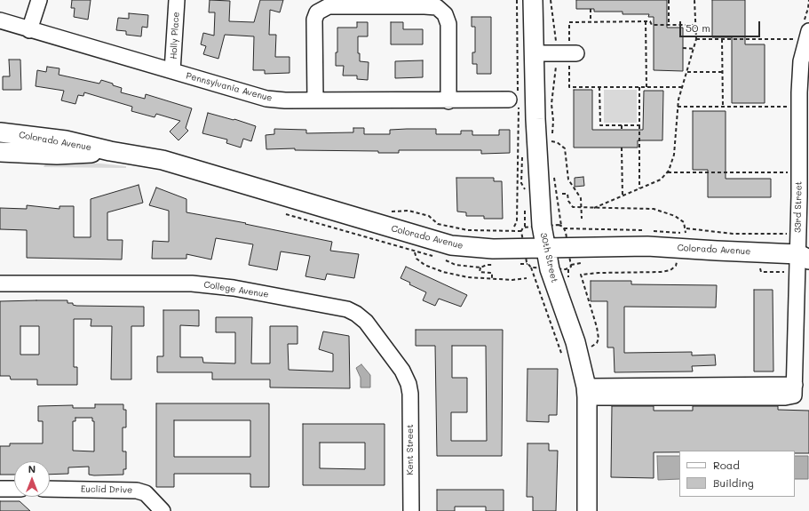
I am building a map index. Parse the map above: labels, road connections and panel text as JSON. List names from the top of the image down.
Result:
{
  "streets": {
    "main road": ["Colorado Avenue", "30th Street"],
    "street": [
      "Holly Place",
      "Pennsylvania Avenue",
      "33rd Street",
      "College Avenue",
      "Kent Street",
      "Euclid Drive"
    ]
  },
  "crossings": [
    ["Holly Place", "Pennsylvania Avenue"],
    ["Colorado Avenue", "33rd Street"],
    ["Colorado Avenue", "30th Street"],
    ["33rd Street", "30th Street"],
    ["College Avenue", "Kent Street"]
  ],
  "legend": ["Road", "Building"],
  "scale_bar": "50 m",
  "north": "top"
}
